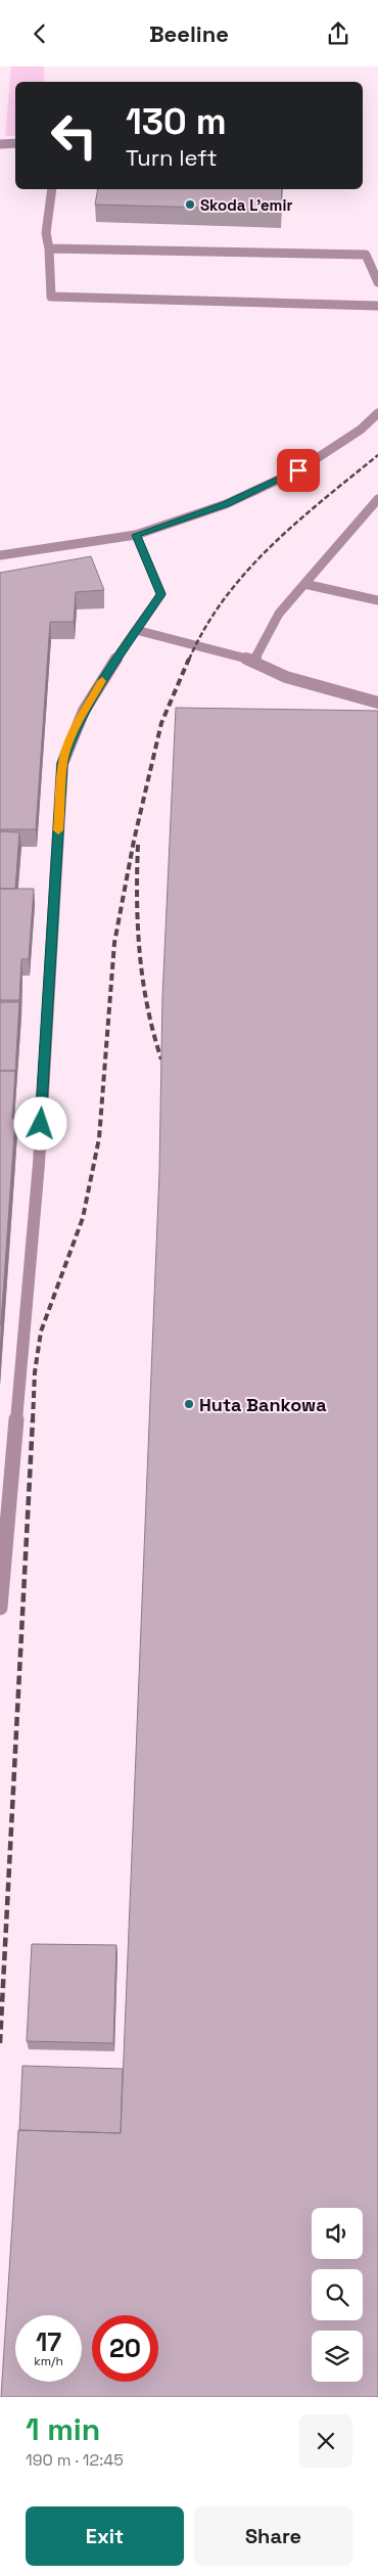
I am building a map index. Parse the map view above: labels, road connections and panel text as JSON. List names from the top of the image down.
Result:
{
  "places": ["Skoda L'emir", "Huta Bankowa"],
  "page": {
    "header": "Beeline",
    "turn": ["130 m", "Turn left"],
    "speed": "17 km/h",
    "limit": "20",
    "heading": ["1 min", "190 m · 12:45"],
    "buttons": ["Exit", "Share"]
  }
}
